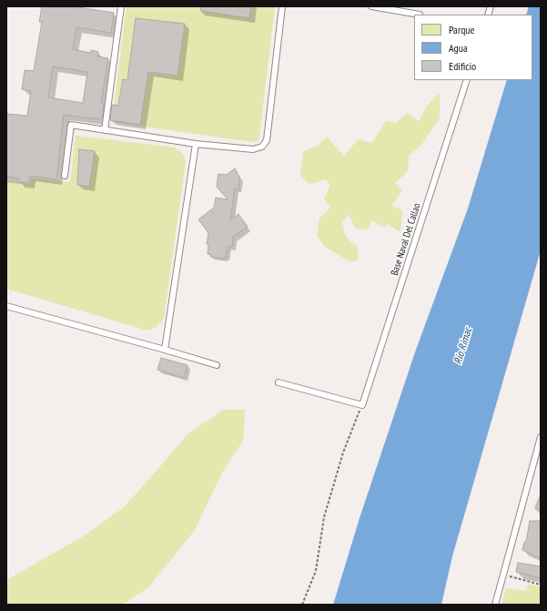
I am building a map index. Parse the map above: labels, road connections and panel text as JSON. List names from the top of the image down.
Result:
{
  "streets": {
    "lane": ["Base Naval Del Callao"]
  },
  "water": ["Río Rímac"],
  "legend": ["Parque", "Agua", "Edificio"]
}
